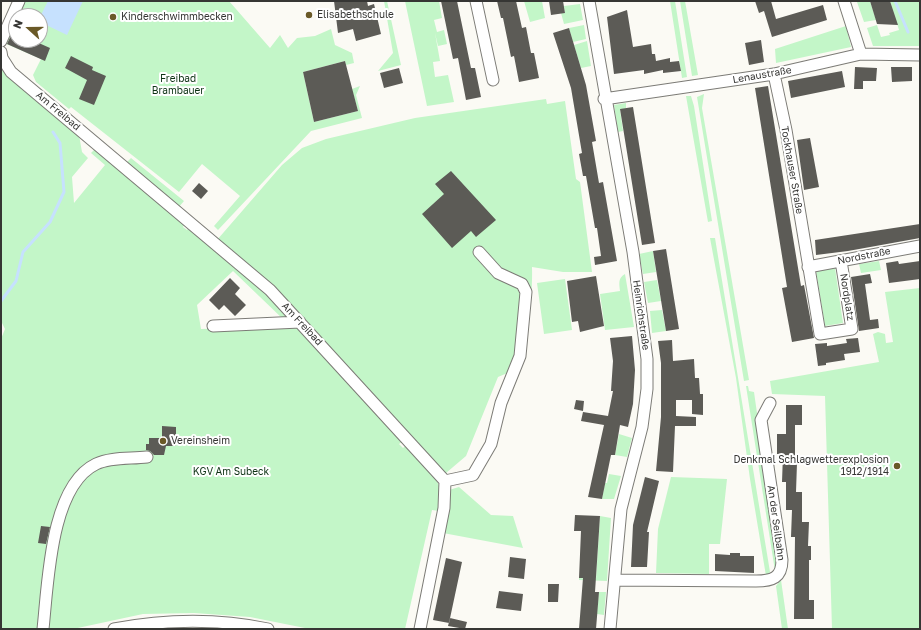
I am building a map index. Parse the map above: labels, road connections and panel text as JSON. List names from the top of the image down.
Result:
{
  "streets": {
    "street": [
      "Lenaustraße",
      "Am Freibad",
      "Tockhauser Straße",
      "Nordstraße",
      "Nordplatz",
      "Heinrichstraße",
      "An der Seilbahn"
    ]
  },
  "crossings": [
    ["Lenaustraße", "Tockhauser Straße"],
    ["Lenaustraße", "Heinrichstraße"],
    ["Tockhauser Straße", "Nordstraße"],
    ["Tockhauser Straße", "Nordplatz"],
    ["Nordstraße", "Nordplatz"],
    ["Heinrichstraße", "An der Seilbahn"]
  ],
  "parks": ["Freibad Brambauer", "KGV Am Subeck"],
  "places": [
    "Elisabethschule",
    "Kinderschwimmbecken",
    "Vereinsheim",
    "Denkmal Schlagwetterexplosion 1912/1914"
  ],
  "north": "left"
}
